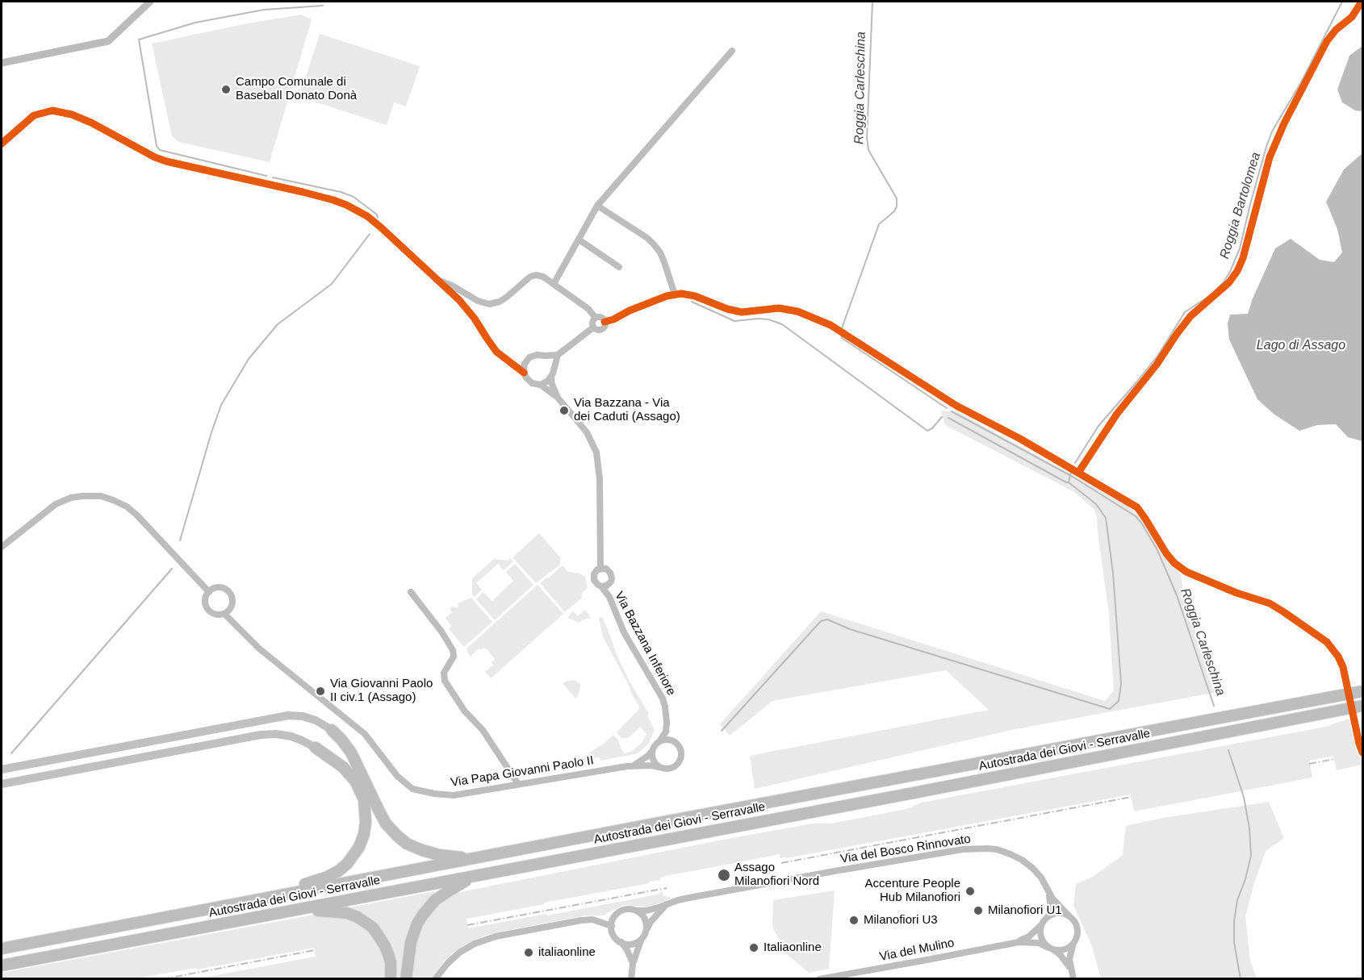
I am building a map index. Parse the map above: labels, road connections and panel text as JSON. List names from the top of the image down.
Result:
{
  "streets": {
    "highway": ["Autostrada dei Giovi - Serravalle"],
    "street": [
      "Via Bazzana Inferiore",
      "Via Papa Giovanni Paolo II",
      "Via del Bosco Rinnovato",
      "Via del Mulino"
    ]
  },
  "crossings": [
    ["Via Bazzana Inferiore", "Via Papa Giovanni Paolo II"],
    ["Via del Bosco Rinnovato", "Via del Mulino"]
  ],
  "water": ["Roggia Carleschina", "Roggia Bartolomea", "Lago di Assago"],
  "places": [
    "Campo Comunale di Baseball Donato Donà",
    "Via Bazzana - Via dei Caduti (Assago)",
    "Via Giovanni Paolo II civ.1 (Assago)",
    "Assago Milanofiori Nord",
    "Accenture People Hub Milanofiori",
    "Milanofiori U1",
    "Milanofiori U3",
    "Italiaonline",
    "italiaonline"
  ]
}
